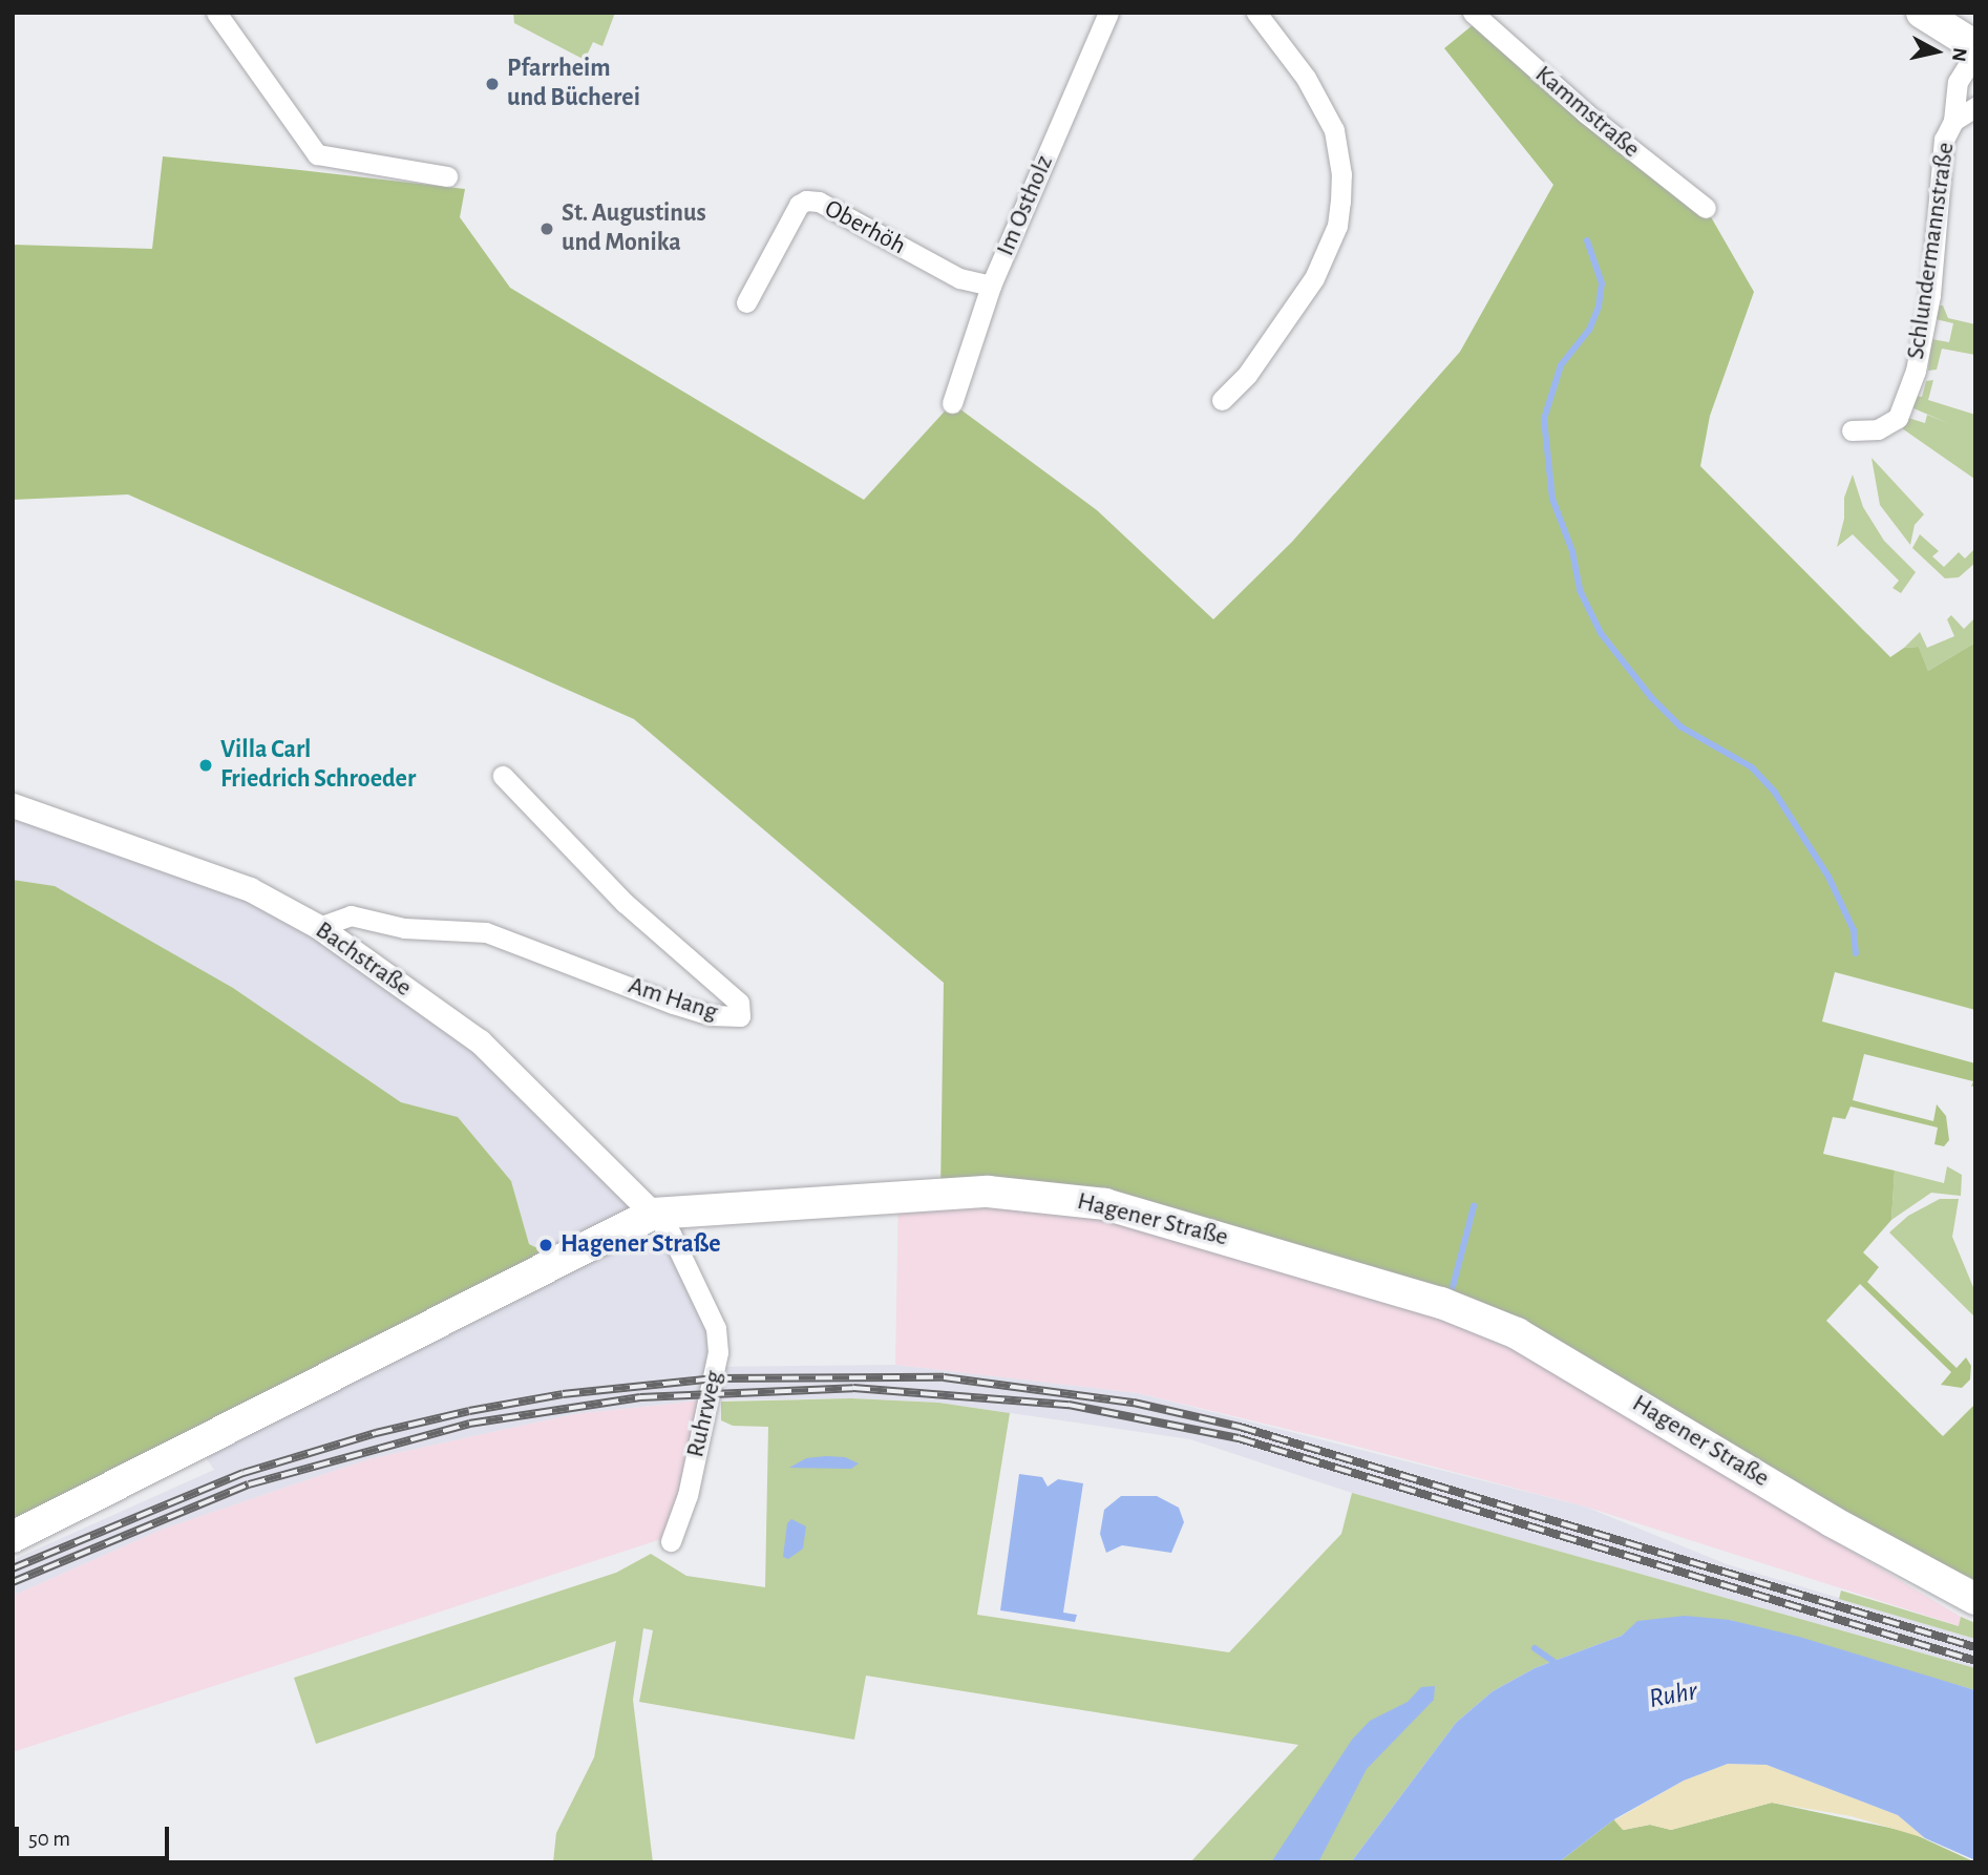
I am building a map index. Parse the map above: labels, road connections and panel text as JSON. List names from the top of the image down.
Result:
{
  "streets": {
    "main road": ["Hagener Straße"],
    "street": [
      "Kammstraße",
      "Im Ostholz",
      "Oberhöh",
      "Schlundermannstraße",
      "Bachstraße",
      "Am Hang",
      "Ruhrweg"
    ]
  },
  "crossings": [
    ["Im Ostholz", "Oberhöh"],
    ["Bachstraße", "Am Hang"],
    ["Bachstraße", "Hagener Straße"],
    ["Bachstraße", "Ruhrweg"],
    ["Hagener Straße", "Ruhrweg"]
  ],
  "water": ["Ruhr"],
  "places": [
    "Pfarrheim und Bücherei",
    "St. Augustinus und Monika",
    "Villa Carl Friedrich Schroeder",
    "Hagener Straße"
  ],
  "scale_bar": "50 m",
  "north": "right"
}
